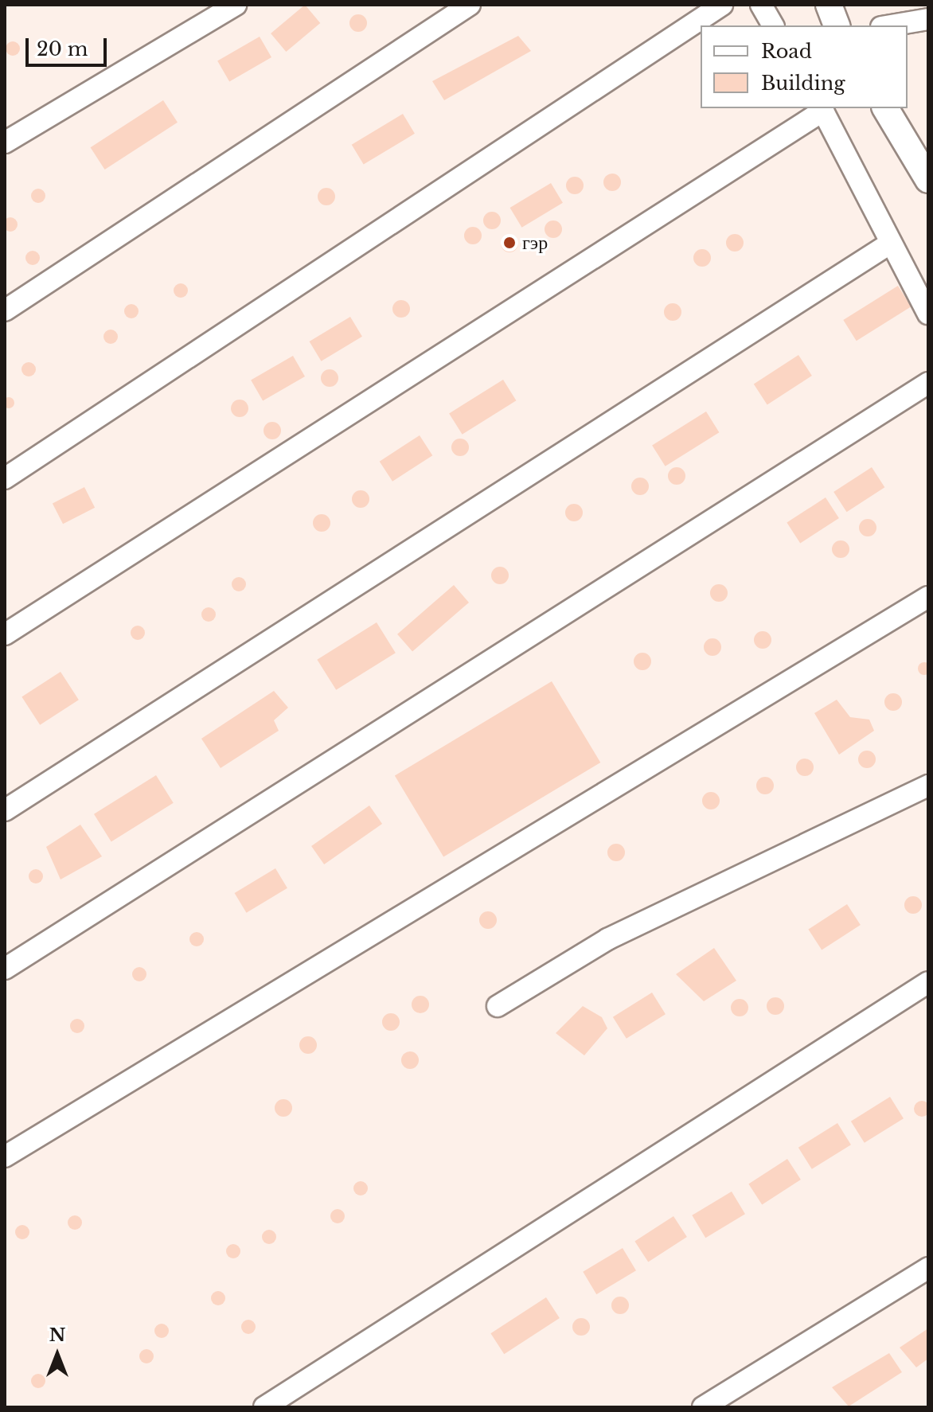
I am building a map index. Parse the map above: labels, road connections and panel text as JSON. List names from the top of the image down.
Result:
{
  "places": ["гэр"],
  "legend": ["Road", "Building"],
  "scale_bar": "20 m",
  "north": "top"
}
